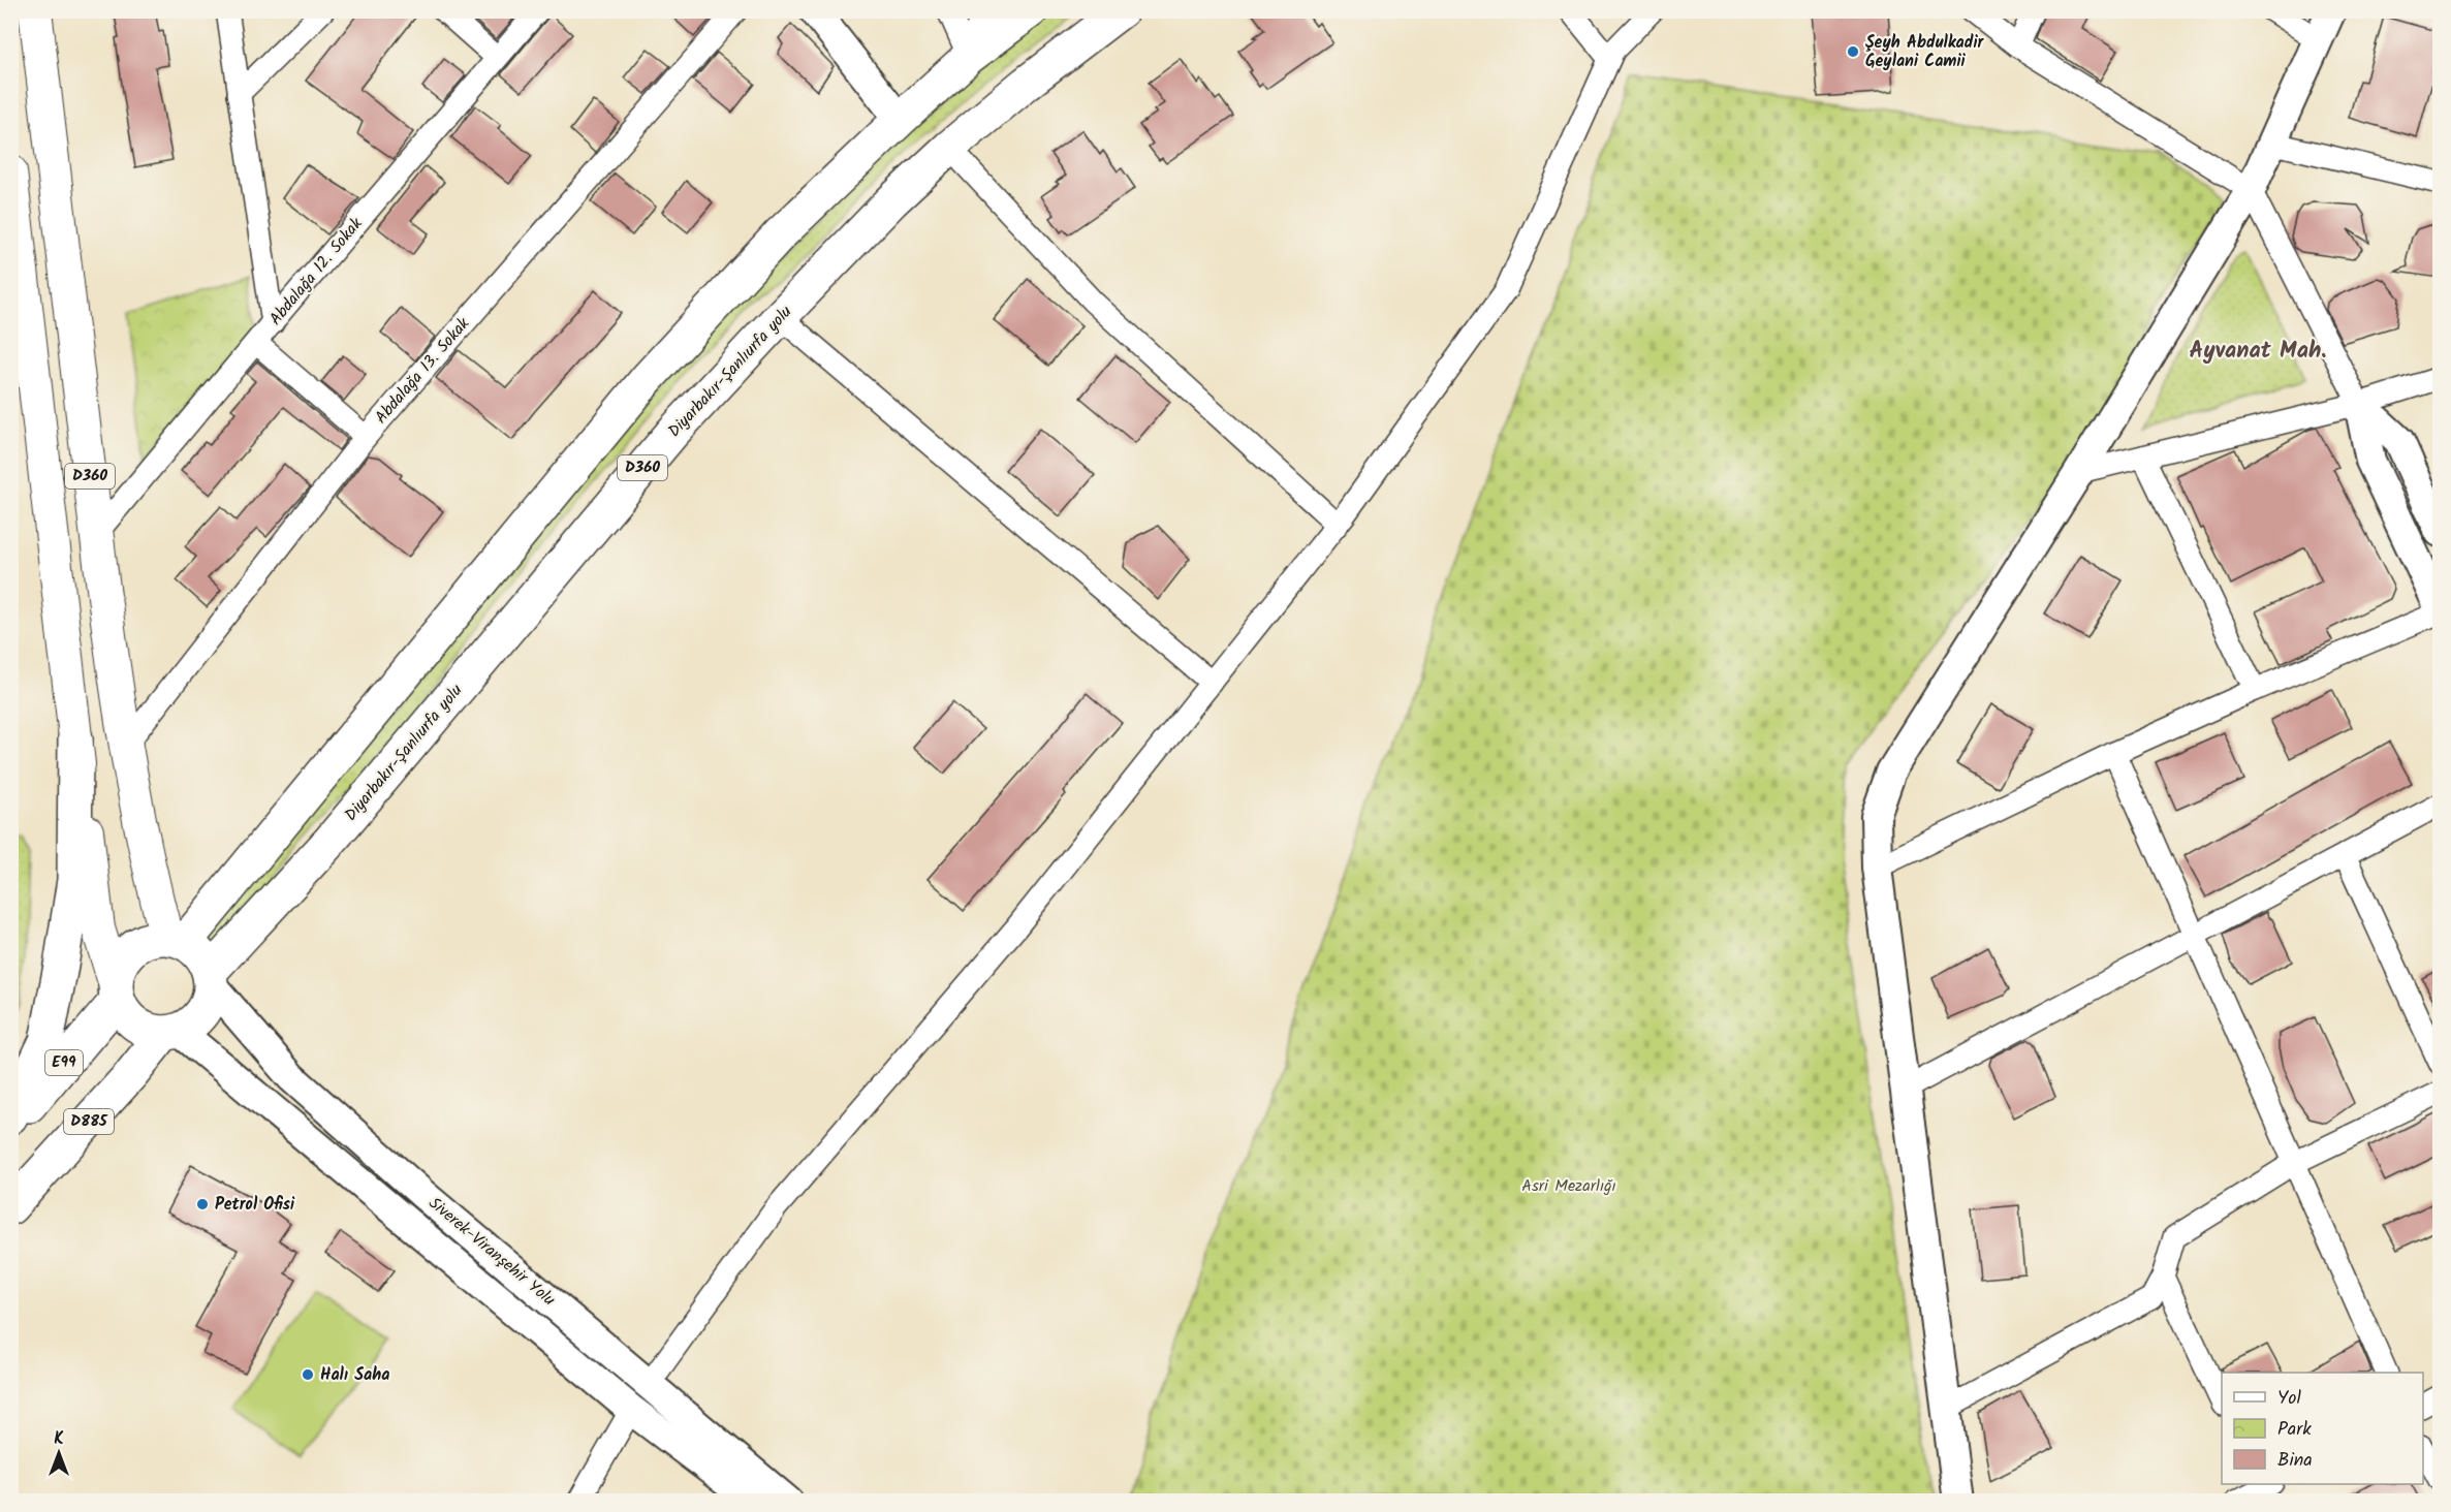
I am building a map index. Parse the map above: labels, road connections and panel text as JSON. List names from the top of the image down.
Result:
{
  "streets": {
    "highway": [
      "Diyarbakır-Şanlıurfa yolu",
      "D360",
      "E99",
      "D885"
    ],
    "street": ["Abdalağa 12. Sokak", "Abdalağa 13. Sokak", "Siverek-Viranşehir Yolu"]
  },
  "crossings": [
    ["Abdalağa 12. Sokak", "D360"],
    ["Abdalağa 13. Sokak", "D360"],
    ["Diyarbakır-Şanlıurfa yolu", "D360"],
    ["Diyarbakır-Şanlıurfa yolu", "E99"],
    ["Diyarbakır-Şanlıurfa yolu", "D885"],
    ["Diyarbakır-Şanlıurfa yolu", "Siverek-Viranşehir Yolu"],
    ["D360", "E99"],
    ["D360", "D885"],
    ["D360", "Siverek-Viranşehir Yolu"],
    ["E99", "D885"],
    ["E99", "Siverek-Viranşehir Yolu"],
    ["D885", "Siverek-Viranşehir Yolu"]
  ],
  "districts": ["Ayvanat Mah."],
  "parks": ["Asri Mezarlığı"],
  "places": ["Şeyh Abdulkadir Geylani Camii", "Petrol Ofisi", "Halı Saha"],
  "legend": ["Yol", "Park", "Bina"],
  "north": "top"
}
